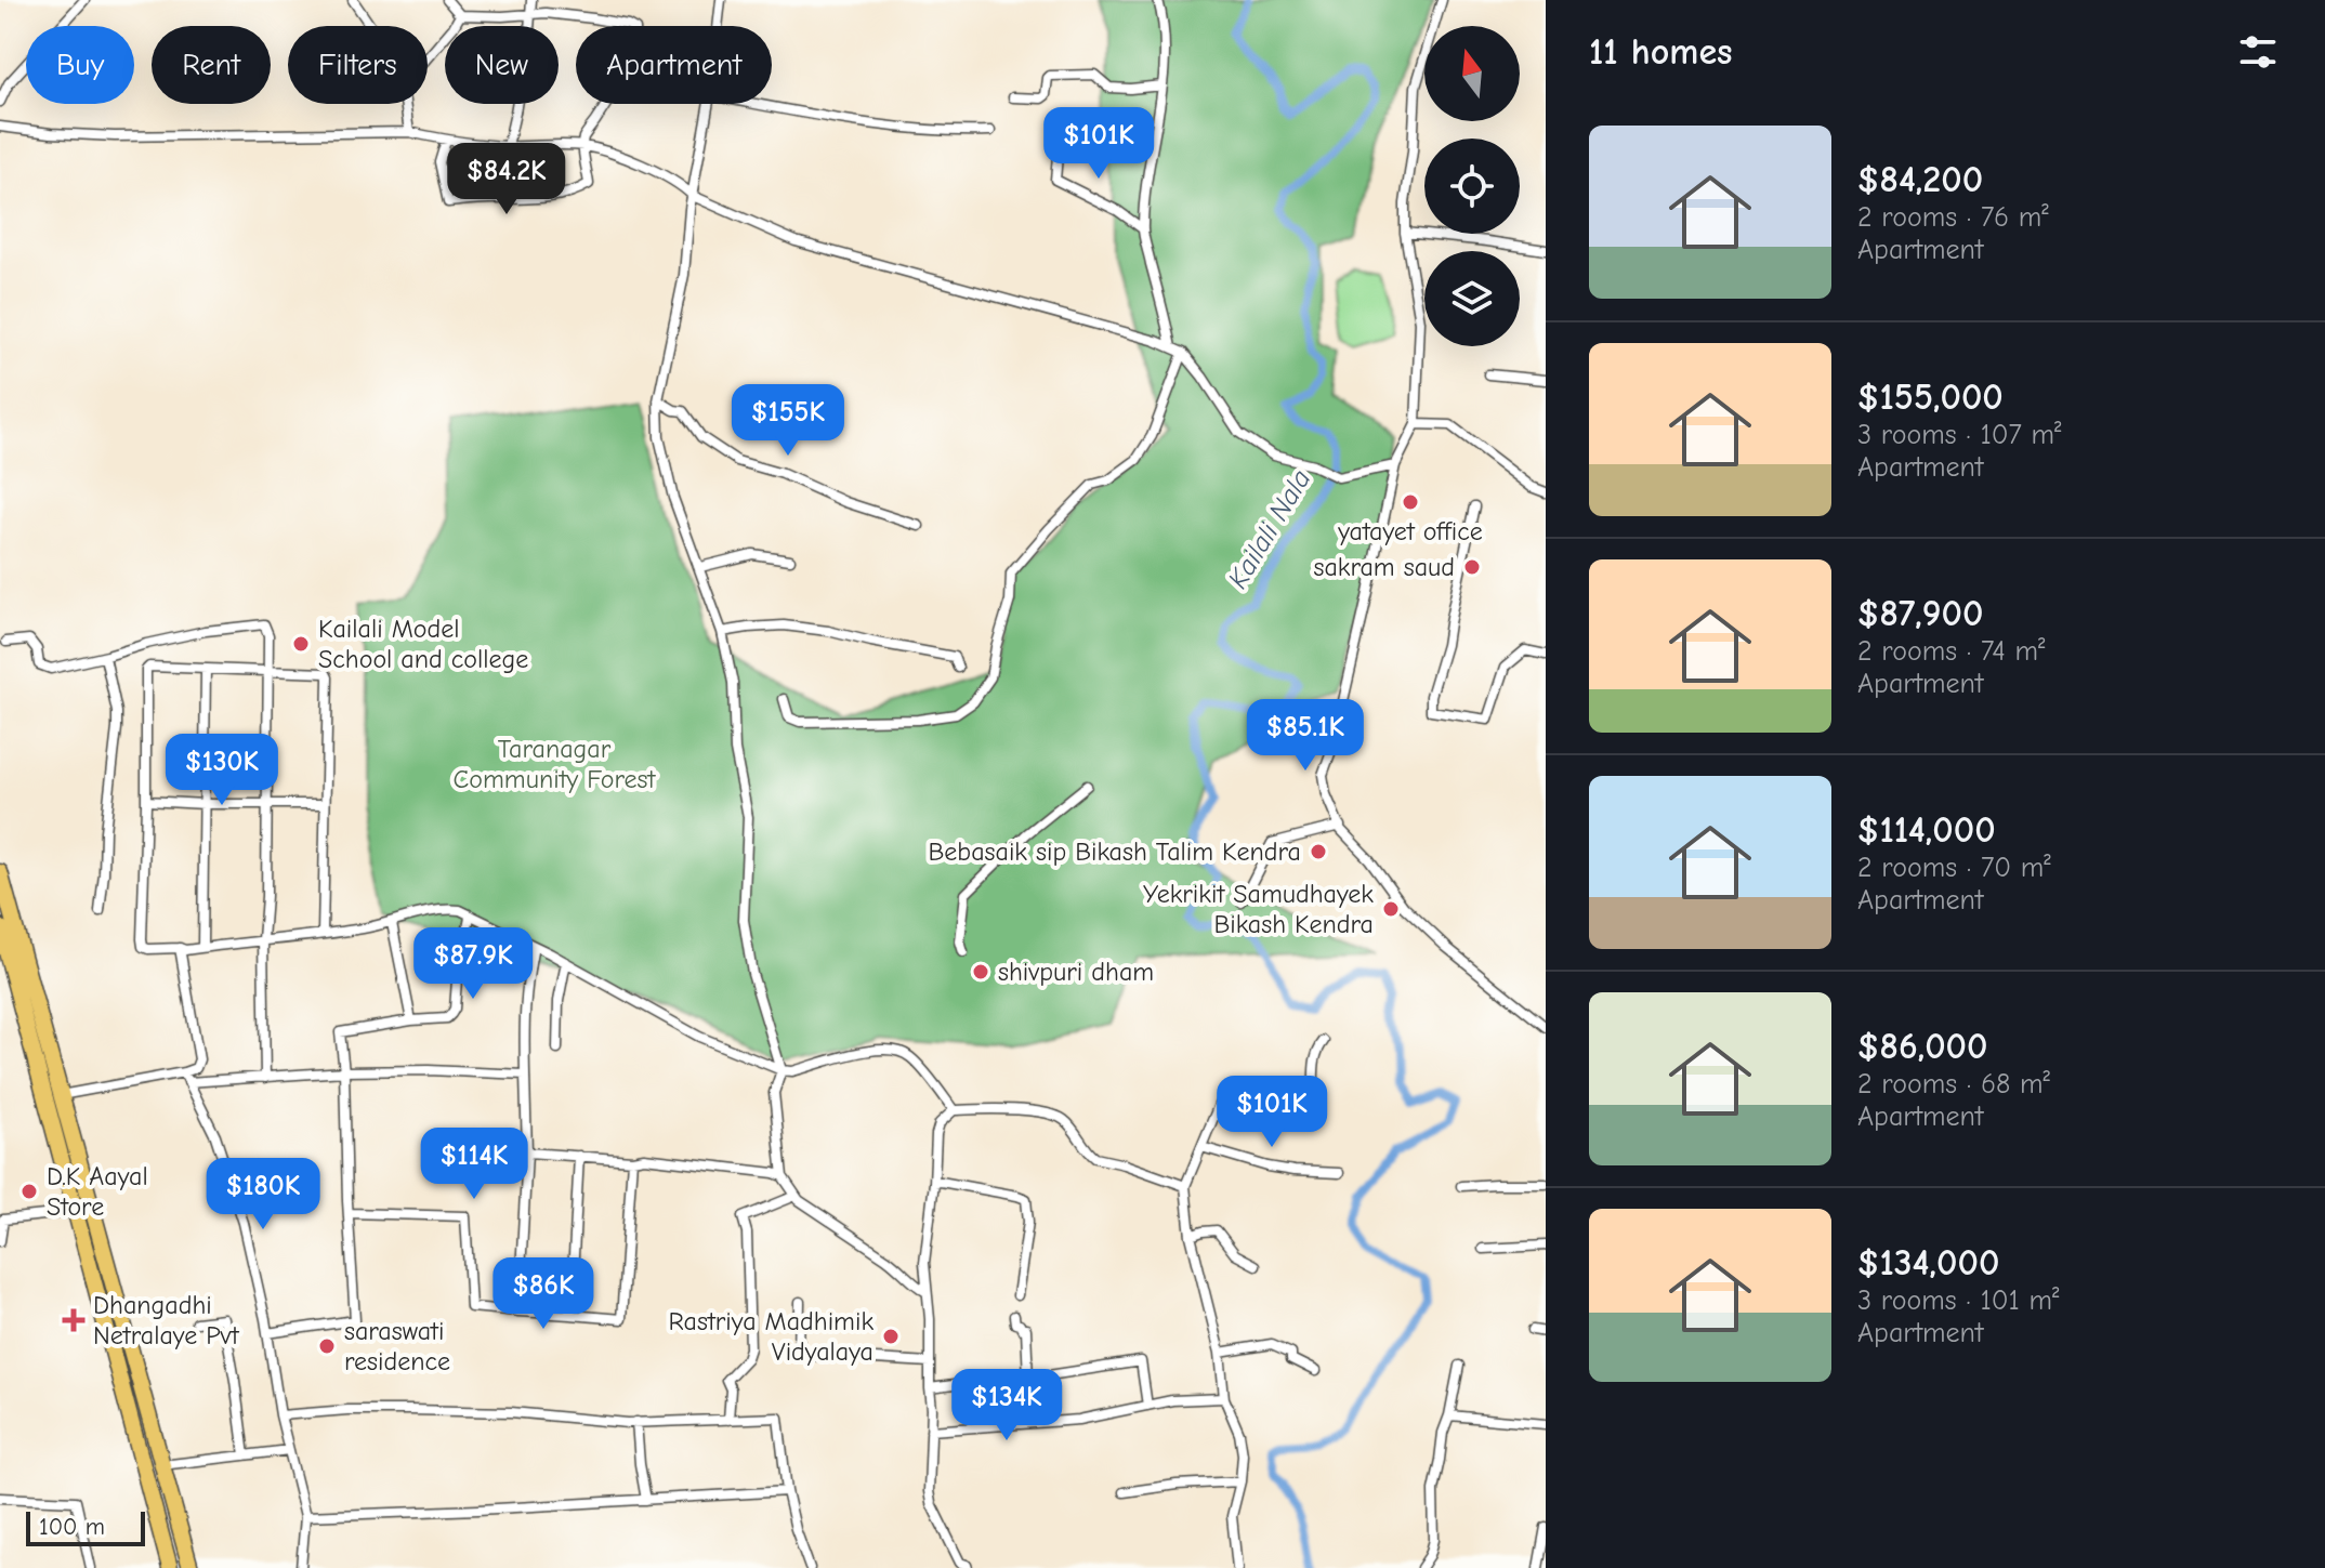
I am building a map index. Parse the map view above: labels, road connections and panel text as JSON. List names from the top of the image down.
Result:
{
  "water": ["Kailali Nala"],
  "parks": ["Taranagar Community Forest"],
  "places": {
    "other": [
      "yatayet office",
      "sakram saud",
      "Kailali Model School and college",
      "Bebasaik sip Bikash Talim Kendra",
      "Yekrikit Samudhayek Bikash Kendra",
      "shivpuri dham",
      "D.K Aayal Store",
      "Rastriya Madhimik Vidyalaya",
      "saraswati residence"
    ],
    "health": ["Dhangadhi Netralaye Pvt"]
  },
  "scale_bar": "100 m",
  "north": "top",
  "page": {
    "heading": "11 homes",
    "chip": [
      "Buy",
      "Rent",
      "Filters",
      "New",
      "Apartment"
    ],
    "list": [
      {
        "name": "$84,200",
        "note": "2 rooms · 76 m² · Apartment"
      },
      {
        "name": "$155,000",
        "note": "3 rooms · 107 m² · Apartment"
      },
      {
        "name": "$87,900",
        "note": "2 rooms · 74 m² · Apartment"
      },
      {
        "name": "$114,000",
        "note": "2 rooms · 70 m² · Apartment"
      },
      {
        "name": "$86,000",
        "note": "2 rooms · 68 m² · Apartment"
      },
      {
        "name": "$134,000",
        "note": "3 rooms · 101 m² · Apartment"
      }
    ],
    "price": [
      "$101K",
      "$84.2K",
      "$155K",
      "$85.1K",
      "$130K",
      "$87.9K",
      "$101K",
      "$114K",
      "$180K",
      "$86K",
      "$134K"
    ],
    "scale": "100 m"
  }
}
